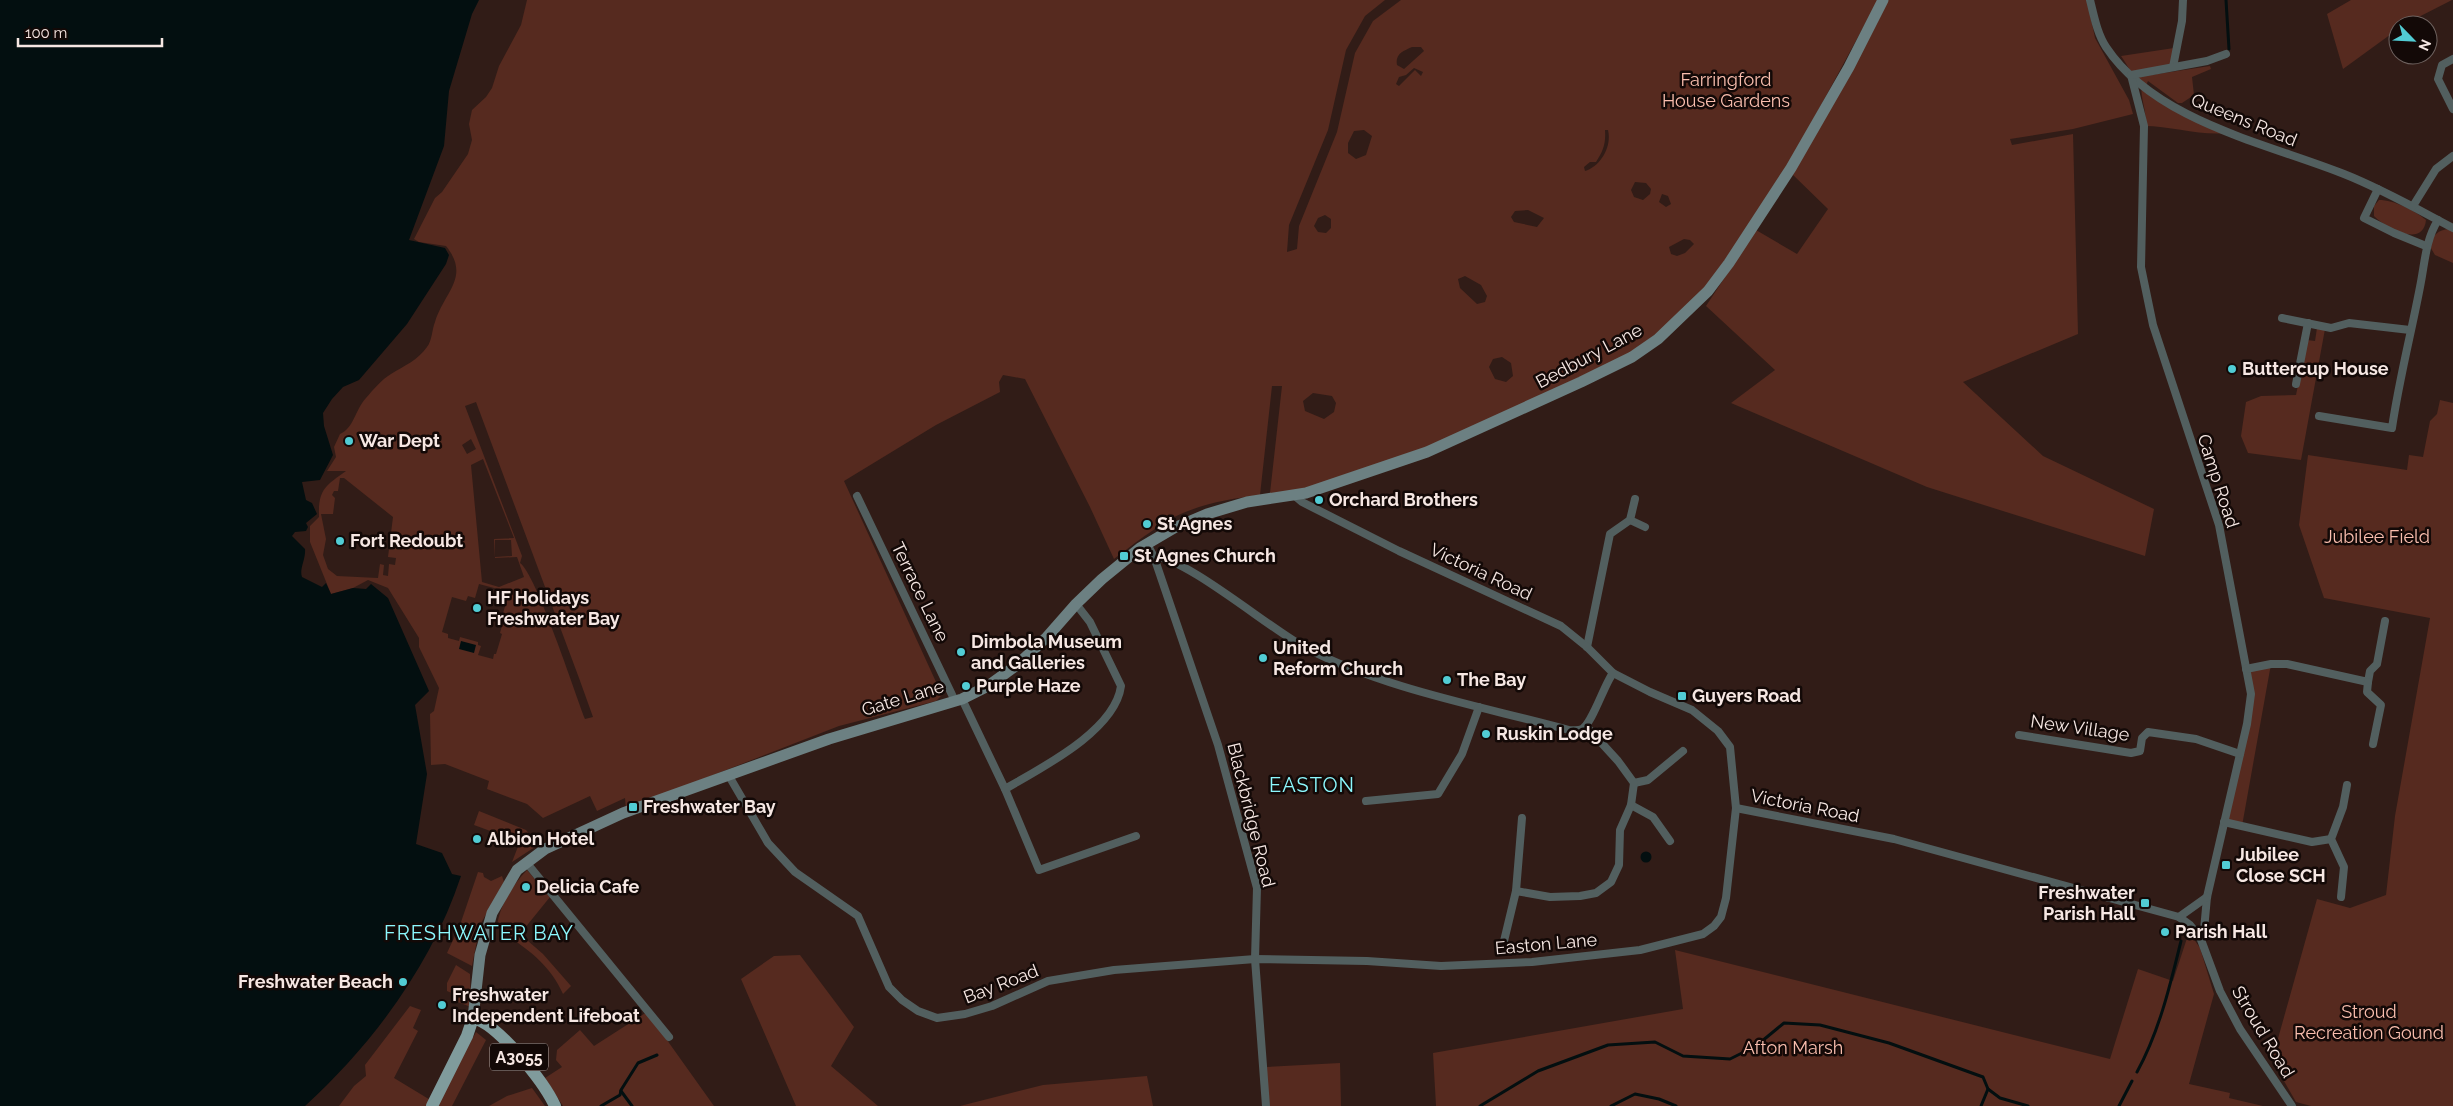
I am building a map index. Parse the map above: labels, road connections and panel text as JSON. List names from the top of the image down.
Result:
{
  "streets": {
    "main road": ["A3055"],
    "street": [
      "Queens Road",
      "Bedbury Lane",
      "Camp Road",
      "Victoria Road",
      "Terrace Lane",
      "Gate Lane",
      "New Village",
      "Blackbridge Road",
      "Easton Lane",
      "Bay Road",
      "Stroud Road"
    ]
  },
  "crossings": [
    ["Queens Road", "Camp Road"],
    ["Bedbury Lane", "Victoria Road"],
    ["Bedbury Lane", "Gate Lane"],
    ["Camp Road", "Victoria Road"],
    ["Camp Road", "New Village"],
    ["Camp Road", "Stroud Road"],
    ["Victoria Road", "Gate Lane"],
    ["Victoria Road", "Easton Lane"],
    ["Victoria Road", "Stroud Road"],
    ["Terrace Lane", "Gate Lane"],
    ["Gate Lane", "Blackbridge Road"],
    ["Gate Lane", "Bay Road"],
    ["Gate Lane", "A3055"],
    ["Blackbridge Road", "Easton Lane"],
    ["Blackbridge Road", "Bay Road"],
    ["Easton Lane", "Bay Road"]
  ],
  "districts": ["EASTON", "FRESHWATER BAY"],
  "parks": [
    "Farringford House Gardens",
    "Jubilee Field",
    "Stroud Recreation Gound",
    "Afton Marsh"
  ],
  "places": {
    "other": [
      "Buttercup House",
      "War Dept",
      "Orchard Brothers",
      "St Agnes",
      "Fort Redoubt",
      "HF Holidays Freshwater Bay",
      "Dimbola Museum and Galleries",
      "United Reform Church",
      "The Bay",
      "Purple Haze",
      "Ruskin Lodge",
      "Albion Hotel",
      "Delicia Cafe",
      "Parish Hall",
      "Freshwater Beach",
      "Freshwater Independent Lifeboat"
    ],
    "transit": [
      "St Agnes Church",
      "Guyers Road",
      "Freshwater Bay",
      "Jubilee Close SCH",
      "Freshwater Parish Hall"
    ]
  },
  "scale_bar": "100 m",
  "north": "bottom right"
}
